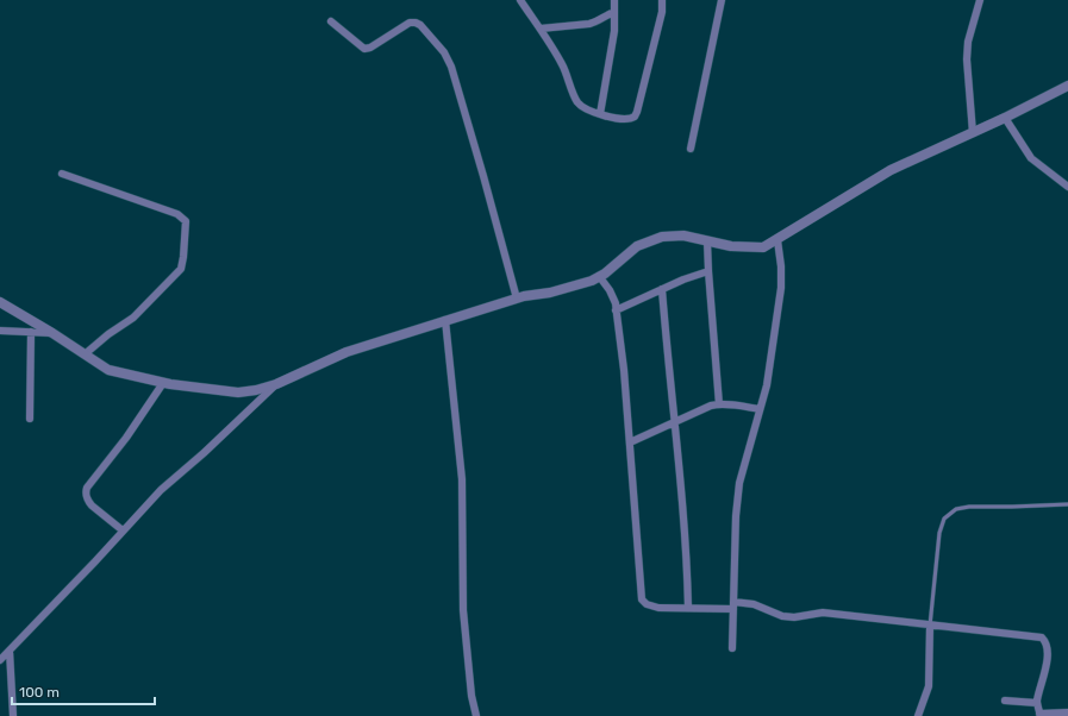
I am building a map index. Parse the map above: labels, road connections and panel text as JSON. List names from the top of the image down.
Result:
{
  "scale_bar": "100 m"
}
